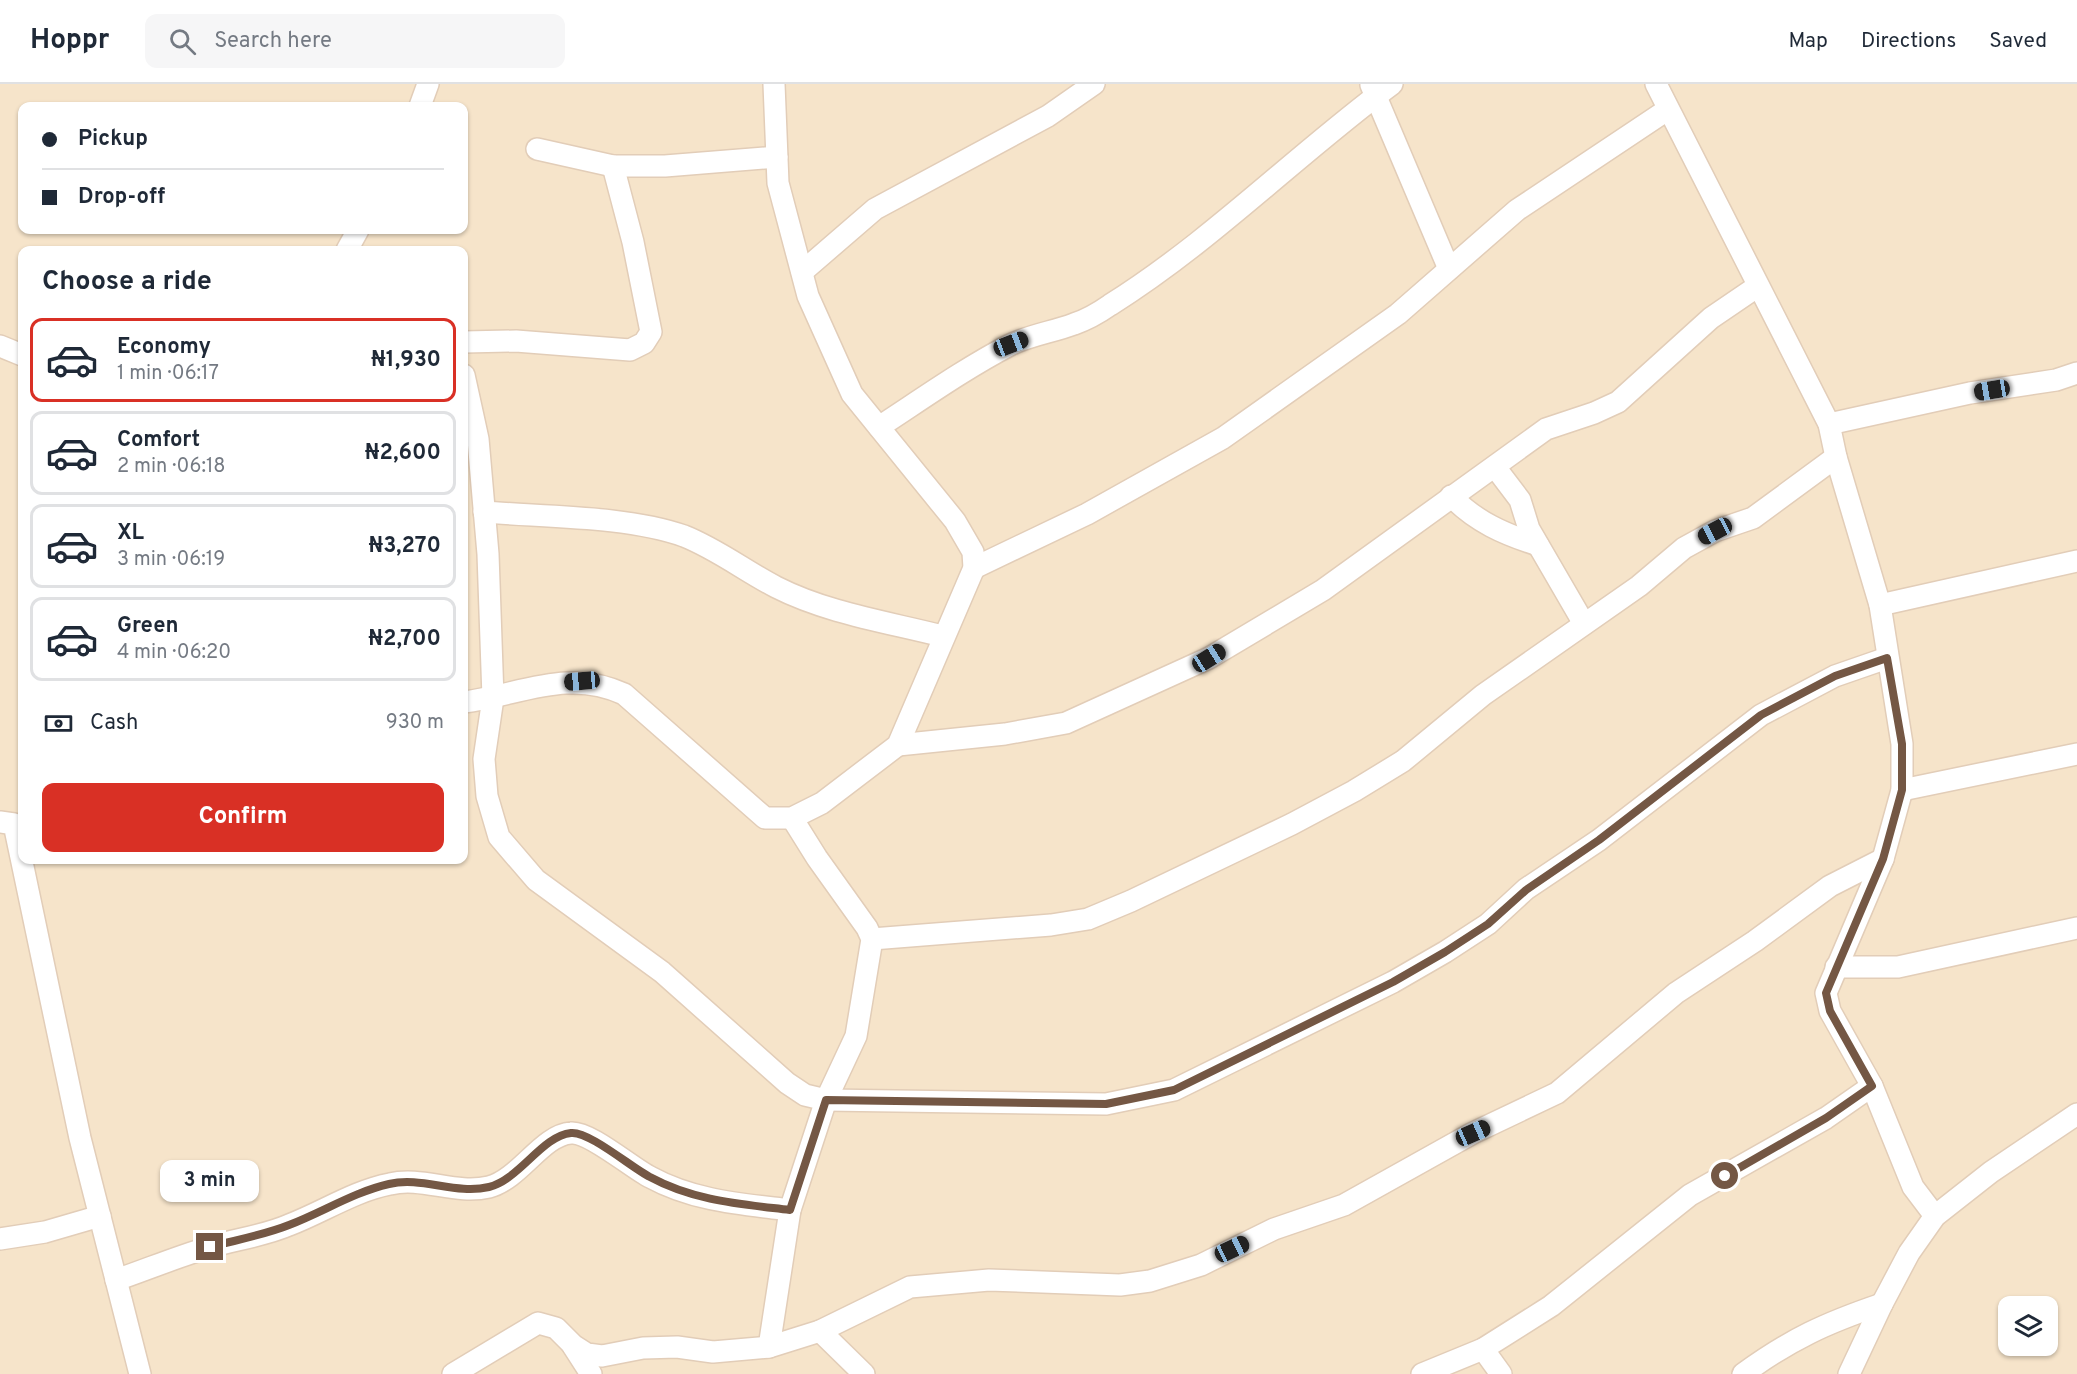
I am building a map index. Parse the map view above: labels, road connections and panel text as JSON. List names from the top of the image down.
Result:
{
  "page": {
    "header": "Hoppr",
    "search": "Search here",
    "nav": ["Map", "Directions", "Saved"],
    "banner": ["Pickup", "Drop-off"],
    "heading": "Choose a ride",
    "list": [
      {
        "name": "Economy",
        "note": "1 min · 06:17",
        "value": "₦1,930"
      },
      {
        "name": "Comfort",
        "note": "2 min · 06:18",
        "value": "₦2,600"
      },
      {
        "name": "XL",
        "note": "3 min · 06:19",
        "value": "₦3,270"
      },
      {
        "name": "Green",
        "note": "4 min · 06:20",
        "value": "₦2,700"
      }
    ],
    "pay": ["Cash", "930 m"],
    "buttons": "Confirm",
    "bubble": "3 min"
  }
}
